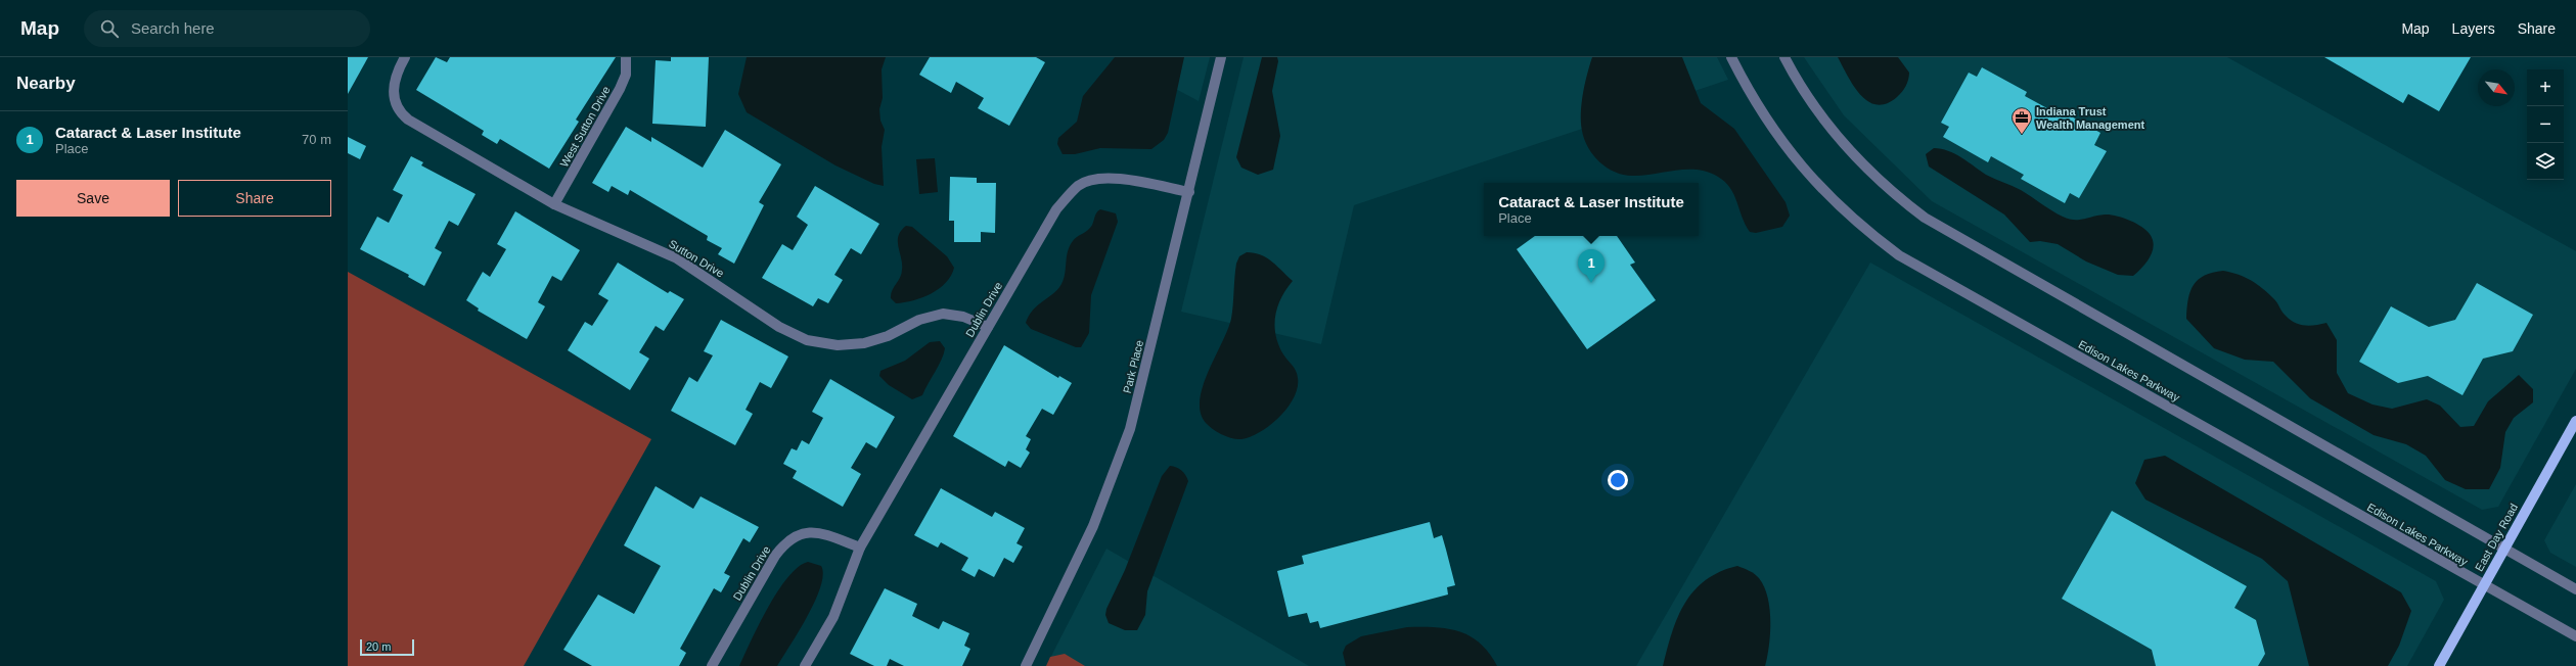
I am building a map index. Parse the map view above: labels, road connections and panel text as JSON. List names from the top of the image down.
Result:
{
  "streets": {
    "main road": ["East Day Road"],
    "street": [
      "West Sutton Drive",
      "Sutton Drive",
      "Dublin Drive",
      "Park Place",
      "Edison Lakes Parkway"
    ]
  },
  "crossings": [
    ["West Sutton Drive", "Sutton Drive"],
    ["Sutton Drive", "Dublin Drive"],
    ["Dublin Drive", "Park Place"],
    ["Edison Lakes Parkway", "East Day Road"]
  ],
  "places": {
    "office": ["Indiana Trust Wealth Management"]
  },
  "scale_bar": "20 m",
  "north": "bottom right",
  "page": {
    "header": "Map",
    "search": "Search here",
    "nav": ["Map", "Layers", "Share"],
    "heading": "Nearby",
    "map_buttons": ["+", "−"],
    "list": [
      {
        "mark": "1",
        "name": "Cataract & Laser Institute",
        "note": "Place",
        "value": "70 m"
      }
    ],
    "buttons": ["Save", "Share"],
    "popup": ["Cataract & Laser Institute", "Place"],
    "pins": "1",
    "scale": "20 m"
  }
}
